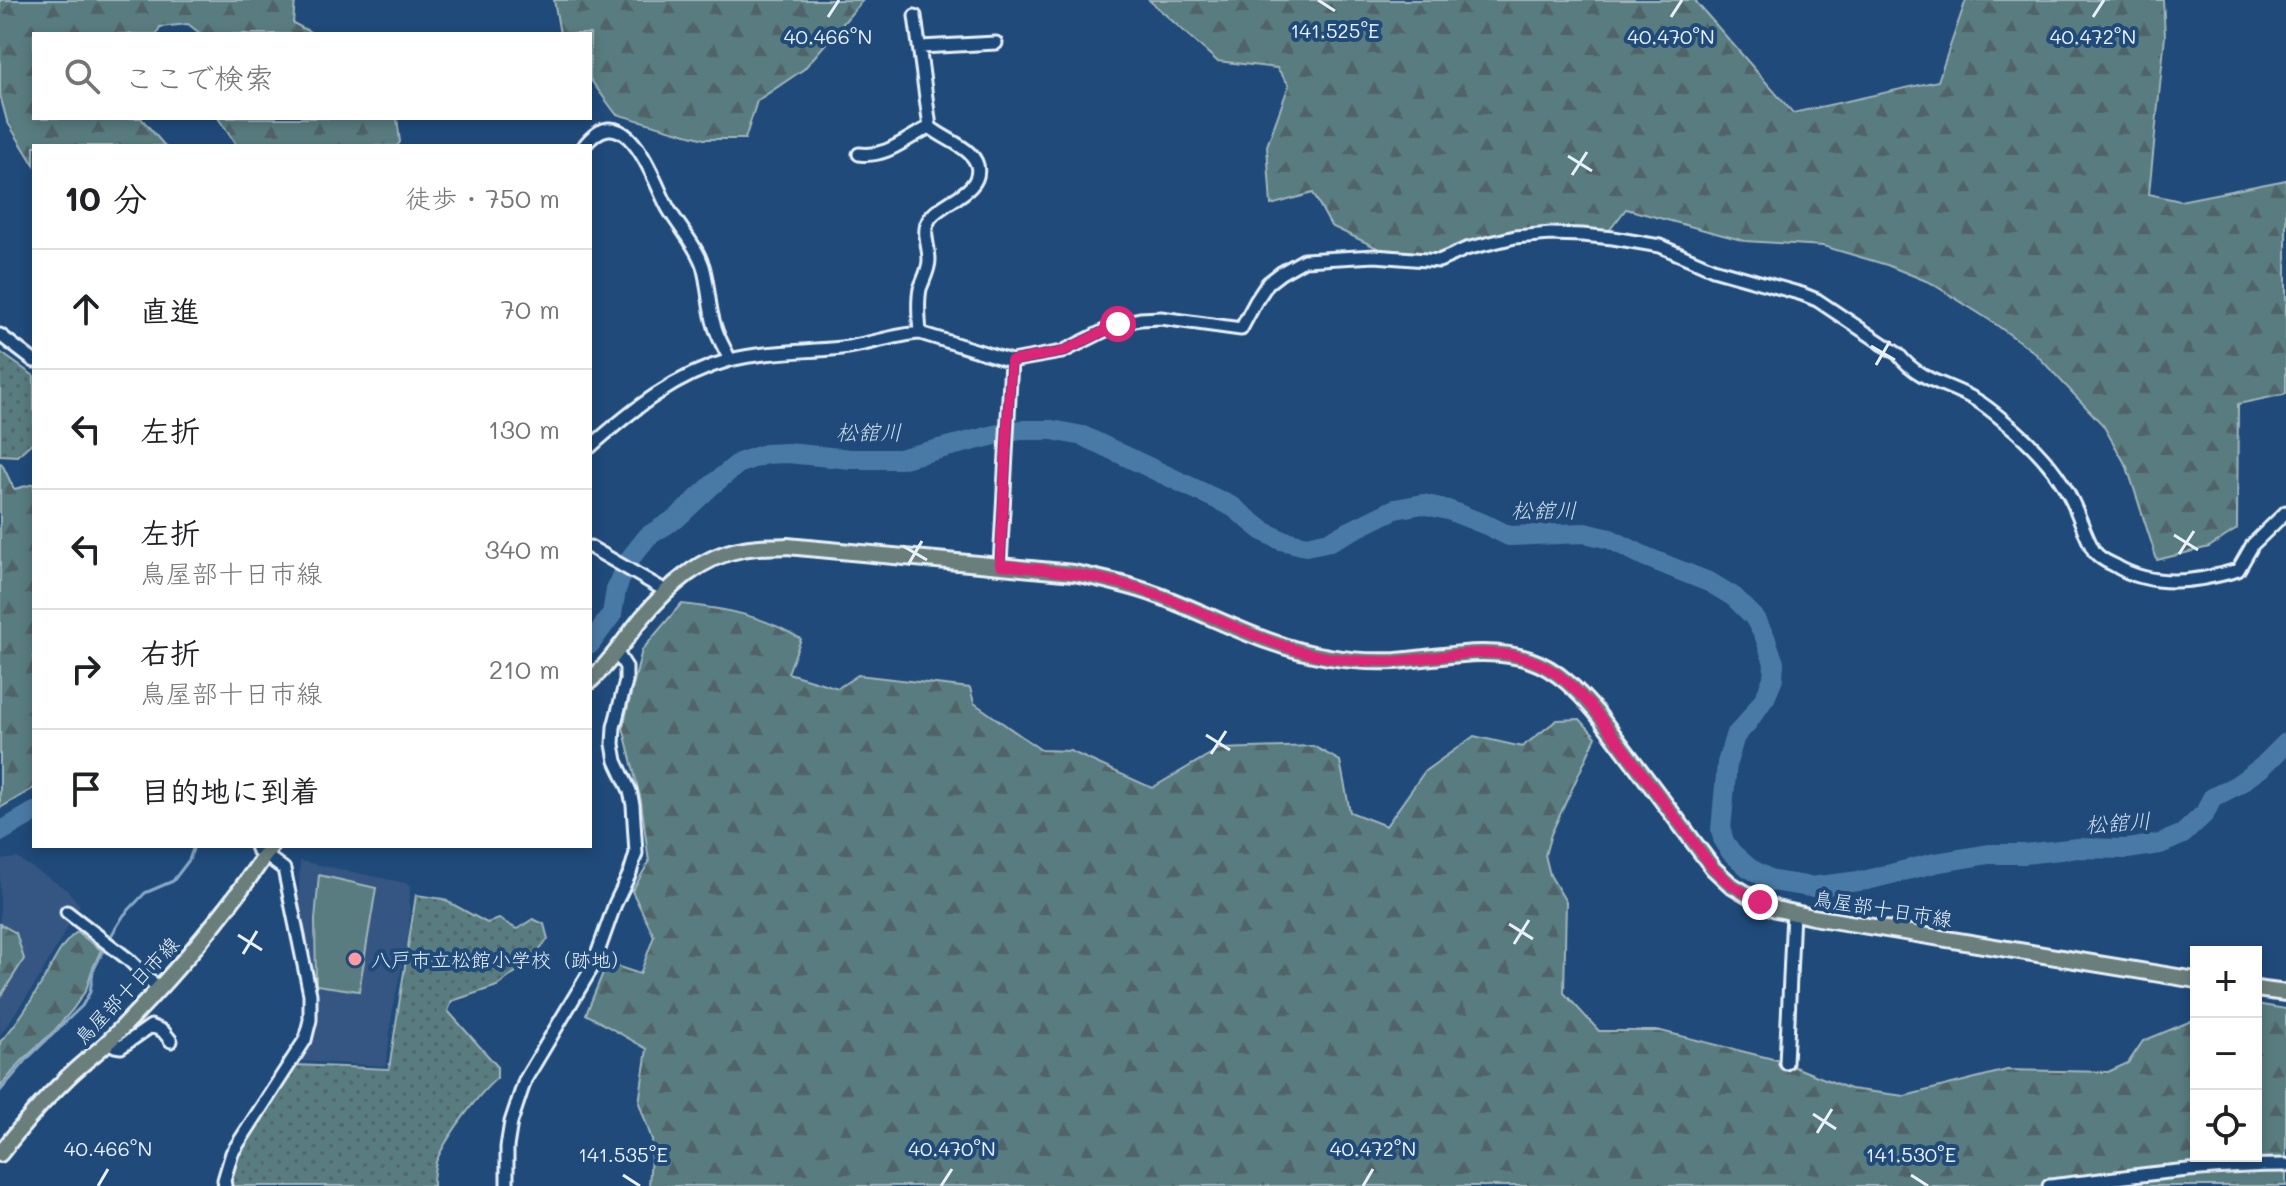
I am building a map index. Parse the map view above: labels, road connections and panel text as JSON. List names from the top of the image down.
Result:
{
  "streets": {
    "main road": ["鳥屋部十日市線"]
  },
  "water": ["松舘川"],
  "places": ["八戸市立松館小学校（跡地）"],
  "page": {
    "search": "ここで検索",
    "heading": ["10 分", "徒歩 · 750 m"],
    "list": [
      ["直進", "70 m"],
      ["左折", "130 m"],
      ["左折", "鳥屋部十日市線", "340 m"],
      ["右折", "鳥屋部十日市線", "210 m"],
      "目的地に到着"
    ],
    "map_buttons": ["+", "−"]
  },
  "coordinates": [
    "141.525°E",
    "40.466°N",
    "40.470°N",
    "40.472°N",
    "141.535°E",
    "141.530°E"
  ]
}
